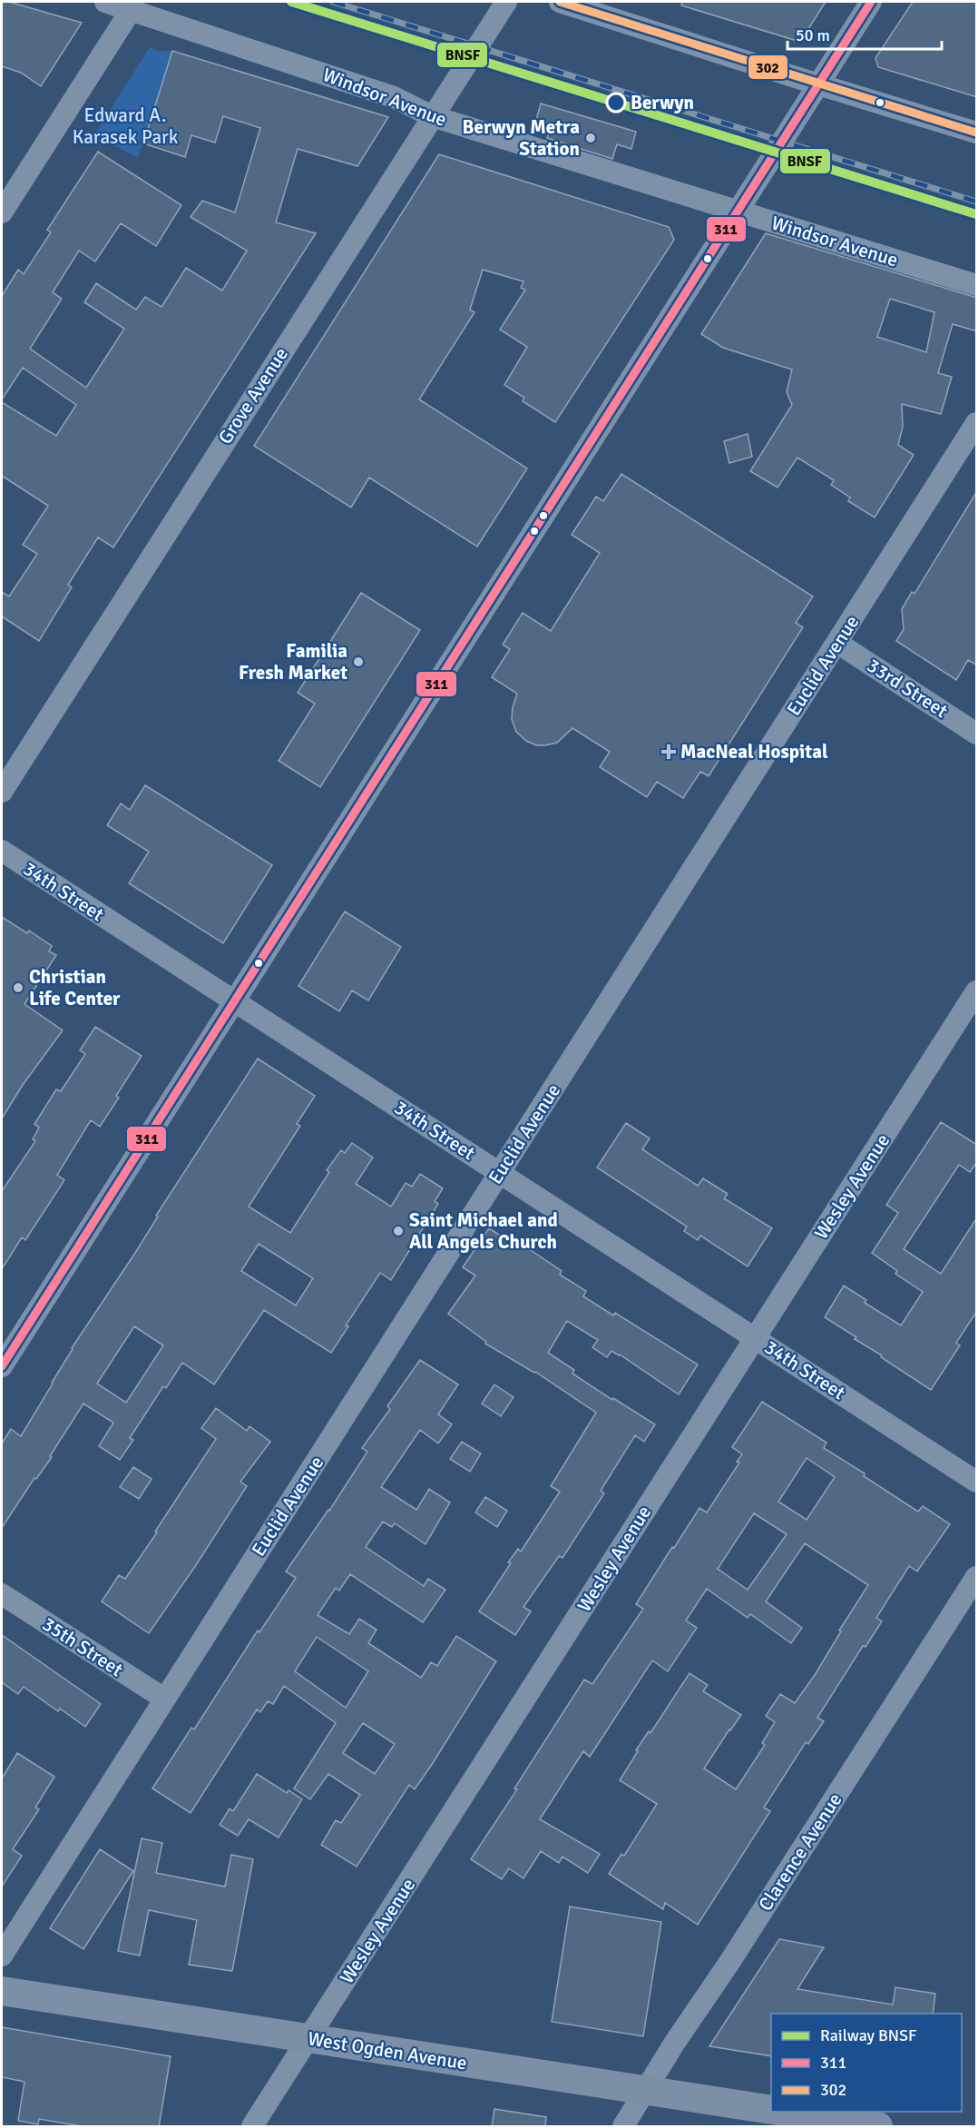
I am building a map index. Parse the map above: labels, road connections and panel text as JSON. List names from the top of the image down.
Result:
{
  "streets": {
    "main road": ["West Ogden Avenue"],
    "street": [
      "Windsor Avenue",
      "Grove Avenue",
      "Euclid Avenue",
      "33rd Street",
      "34th Street",
      "Wesley Avenue",
      "35th Street",
      "Clarence Avenue"
    ]
  },
  "crossings": [
    ["Windsor Avenue", "Grove Avenue"],
    ["Euclid Avenue", "33rd Street"],
    ["Euclid Avenue", "34th Street"],
    ["Euclid Avenue", "35th Street"],
    ["34th Street", "Wesley Avenue"],
    ["Wesley Avenue", "West Ogden Avenue"],
    ["Clarence Avenue", "West Ogden Avenue"]
  ],
  "parks": ["Edward A. Karasek Park"],
  "places": {
    "other": [
      "Berwyn",
      "Berwyn Metra Station",
      "Familia Fresh Market",
      "Christian Life Center",
      "Saint Michael and All Angels Church"
    ],
    "health": ["MacNeal Hospital"]
  },
  "lines": ["rail line BNSF", "transit line 311", "transit line 302"],
  "legend": ["Railway BNSF", "311", "302"],
  "scale_bar": "50 m"
}
